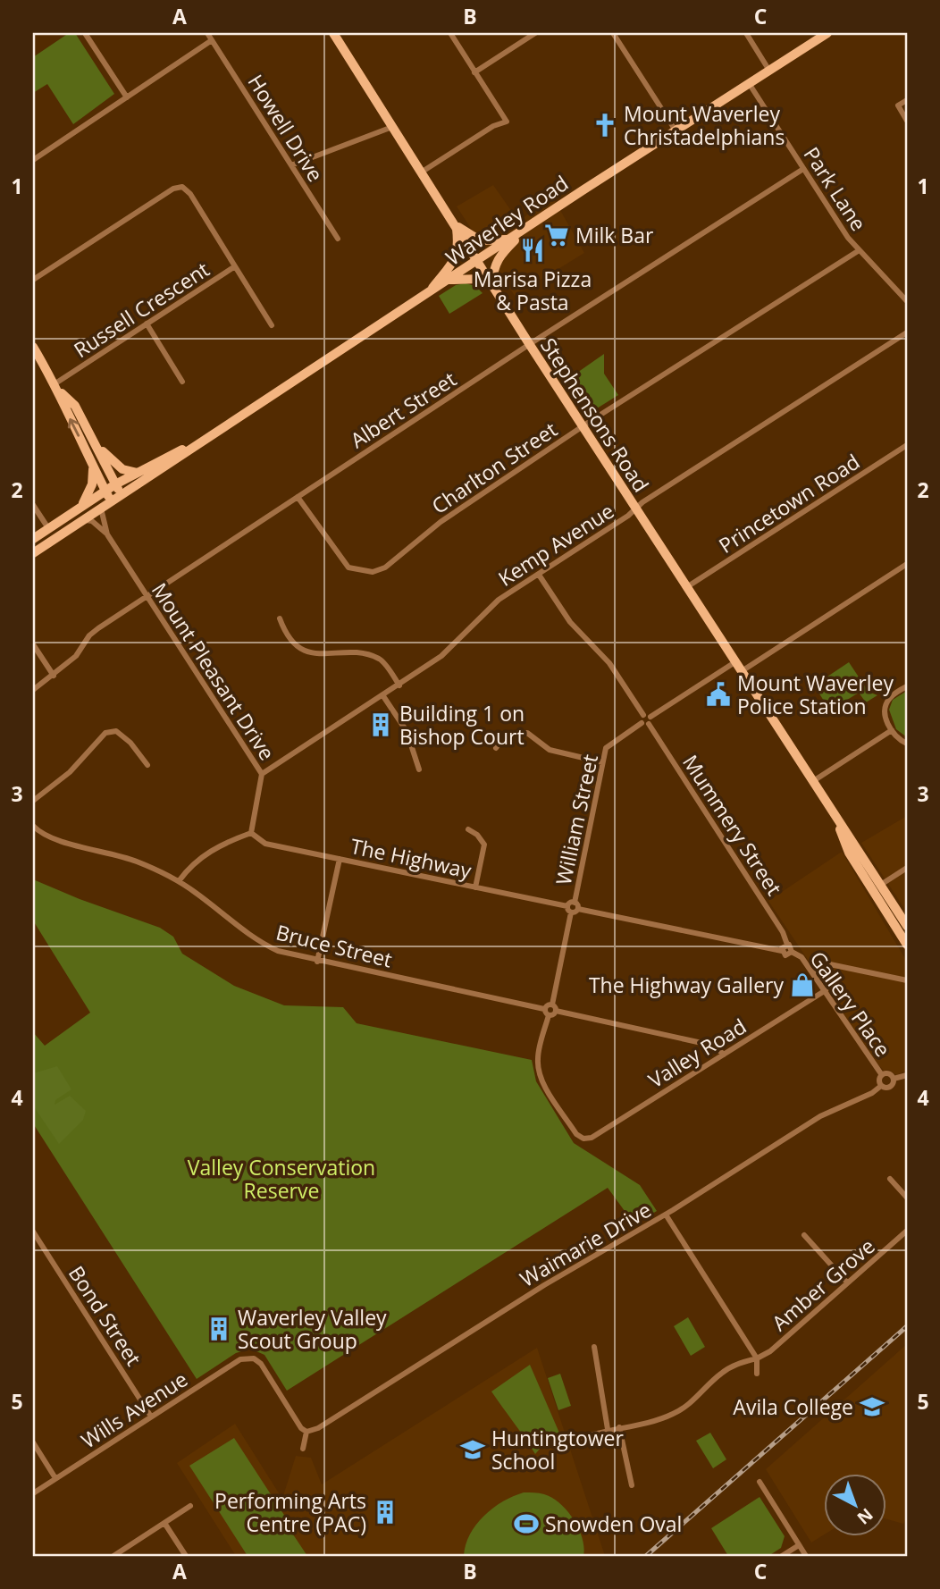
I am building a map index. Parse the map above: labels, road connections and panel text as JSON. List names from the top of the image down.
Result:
{
  "streets": {
    "main road": ["Waverley Road", "Stephensons Road"],
    "street": [
      "Howell Drive",
      "Park Lane",
      "Russell Crescent",
      "Albert Street",
      "Charlton Street",
      "Princetown Road",
      "Kemp Avenue",
      "Mount Pleasant Drive",
      "William Street",
      "Mummery Street",
      "The Highway",
      "Bruce Street",
      "Gallery Place",
      "Valley Road",
      "Waimarie Drive",
      "Amber Grove",
      "Bond Street",
      "Wills Avenue"
    ]
  },
  "crossings": [
    ["Park Lane", "Waverley Road"],
    ["Park Lane", "Albert Street"],
    ["Park Lane", "Charlton Street"],
    ["Waverley Road", "Stephensons Road"],
    ["Waverley Road", "Mount Pleasant Drive"],
    ["Albert Street", "Stephensons Road"],
    ["Albert Street", "Charlton Street"],
    ["Albert Street", "Mount Pleasant Drive"],
    ["Stephensons Road", "Charlton Street"],
    ["Stephensons Road", "Princetown Road"],
    ["Stephensons Road", "Kemp Avenue"],
    ["Kemp Avenue", "Mount Pleasant Drive"],
    ["Kemp Avenue", "Mummery Street"],
    ["Mount Pleasant Drive", "The Highway"],
    ["William Street", "Mummery Street"],
    ["Mummery Street", "Gallery Place"],
    ["Bruce Street", "Valley Road"],
    ["Gallery Place", "Valley Road"],
    ["Gallery Place", "Waimarie Drive"],
    ["Waimarie Drive", "Wills Avenue"],
    ["Bond Street", "Wills Avenue"]
  ],
  "parks": ["Valley Conservation Reserve"],
  "places": {
    "church": ["Mount Waverley Christadelphians"],
    "supermarket": ["Milk Bar"],
    "restaurant": ["Marisa Pizza & Pasta"],
    "public building": ["Mount Waverley Police Station"],
    "building": ["Building 1 on Bishop Court", "Waverley Valley Scout Group", "Performing Arts Centre (PAC)"],
    "shop": ["The Highway Gallery"],
    "school or university": ["Avila College", "Huntingtower School"],
    "sports": ["Snowden Oval"]
  },
  "north": "bottom right",
  "grid": {
    "columns": ["A", "B", "C"],
    "rows": [
      "1",
      "2",
      "3",
      "4",
      "5"
    ]
  }
}
